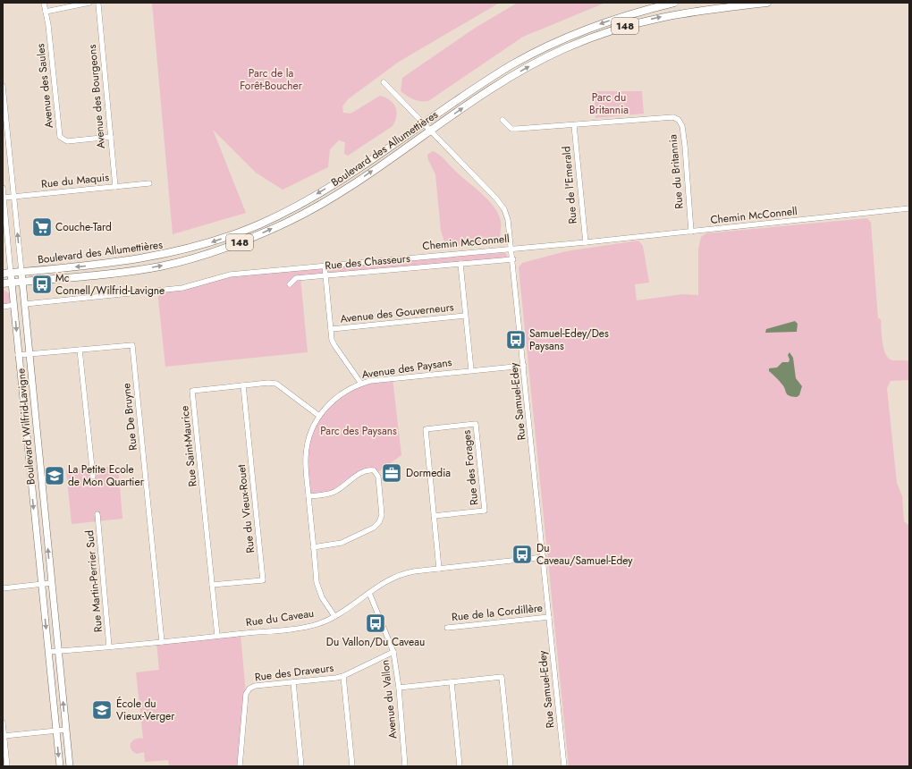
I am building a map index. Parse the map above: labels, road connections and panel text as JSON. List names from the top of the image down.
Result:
{
  "streets": {
    "highway": ["148", "Boulevard des Allumettières"],
    "main road": ["Boulevard Wilfrid-Lavigne"],
    "street": [
      "Avenue des Saules",
      "Avenue des Bourgeons",
      "Rue du Britannia",
      "Rue du Maquis",
      "Rue de l'Emerald",
      "Chemin McConnell",
      "Rue des Chasseurs",
      "Avenue des Gouverneurs",
      "Avenue des Paysans",
      "Rue Samuel-Edey",
      "Rue De Bruyne",
      "Rue Saint-Maurice",
      "Rue des Forages",
      "Rue du Vieux-Rouet",
      "Rue Martin-Perrier Sud",
      "Rue de la Cordillère",
      "Rue du Caveau",
      "Rue des Draveurs",
      "Avenue du Vallon"
    ]
  },
  "crossings": [
    ["Avenue des Saules", "Avenue des Bourgeons"],
    ["Avenue des Bourgeons", "Rue du Maquis"],
    ["Boulevard des Allumettières", "Rue Samuel-Edey"],
    ["Boulevard des Allumettières", "Boulevard Wilfrid-Lavigne"],
    ["Rue du Britannia", "Rue de l'Emerald"],
    ["Rue du Britannia", "Chemin McConnell"],
    ["Rue du Maquis", "Boulevard Wilfrid-Lavigne"],
    ["Rue de l'Emerald", "Chemin McConnell"],
    ["Chemin McConnell", "Rue Samuel-Edey"],
    ["Chemin McConnell", "Boulevard Wilfrid-Lavigne"],
    ["Rue des Chasseurs", "Rue Samuel-Edey"],
    ["Avenue des Paysans", "Rue Samuel-Edey"],
    ["Avenue des Paysans", "Rue Saint-Maurice"],
    ["Avenue des Paysans", "Rue du Caveau"],
    ["Rue Samuel-Edey", "Rue de la Cordillère"],
    ["Rue Samuel-Edey", "Rue du Caveau"],
    ["Rue De Bruyne", "Boulevard Wilfrid-Lavigne"],
    ["Rue De Bruyne", "Rue du Caveau"],
    ["Boulevard Wilfrid-Lavigne", "Rue du Caveau"],
    ["Rue Saint-Maurice", "Rue du Vieux-Rouet"],
    ["Rue Saint-Maurice", "Rue du Caveau"],
    ["Rue des Forages", "Rue du Caveau"],
    ["Rue Martin-Perrier Sud", "Rue du Caveau"],
    ["Rue du Caveau", "Avenue du Vallon"],
    ["Rue des Draveurs", "Avenue du Vallon"]
  ],
  "parks": ["Parc de la Forêt-Boucher", "Parc du Britannia", "Parc des Paysans"],
  "places": {
    "supermarket": ["Couche-Tard"],
    "bus stop": [
      "Mc Connell/Wilfrid-Lavigne",
      "Samuel-Edey/Des Paysans",
      "Du Caveau/Samuel-Edey",
      "Du Vallon/Du Caveau"
    ],
    "office": ["Dormedia"],
    "school or university": ["La Petite Ecole de Mon Quartier", "École du Vieux-Verger"]
  }
}
